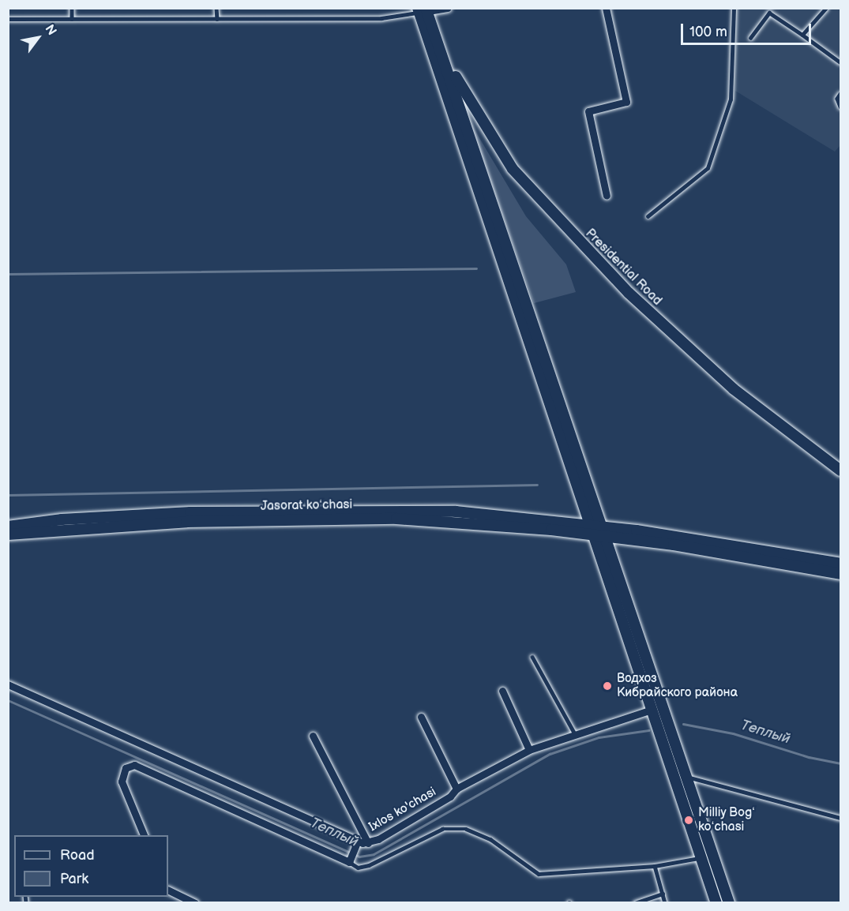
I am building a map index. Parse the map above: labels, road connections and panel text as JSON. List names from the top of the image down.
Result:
{
  "streets": {
    "main road": ["Presidential Road", "Jasorat koʻchasi"],
    "street": ["Ixlos ko'chasi"]
  },
  "water": ["Теплый"],
  "places": ["Водхоз Кибрайского района", "Milliy Bogʻ koʻchasi"],
  "legend": ["Road", "Park"],
  "scale_bar": "100 m",
  "north": "top right"
}
